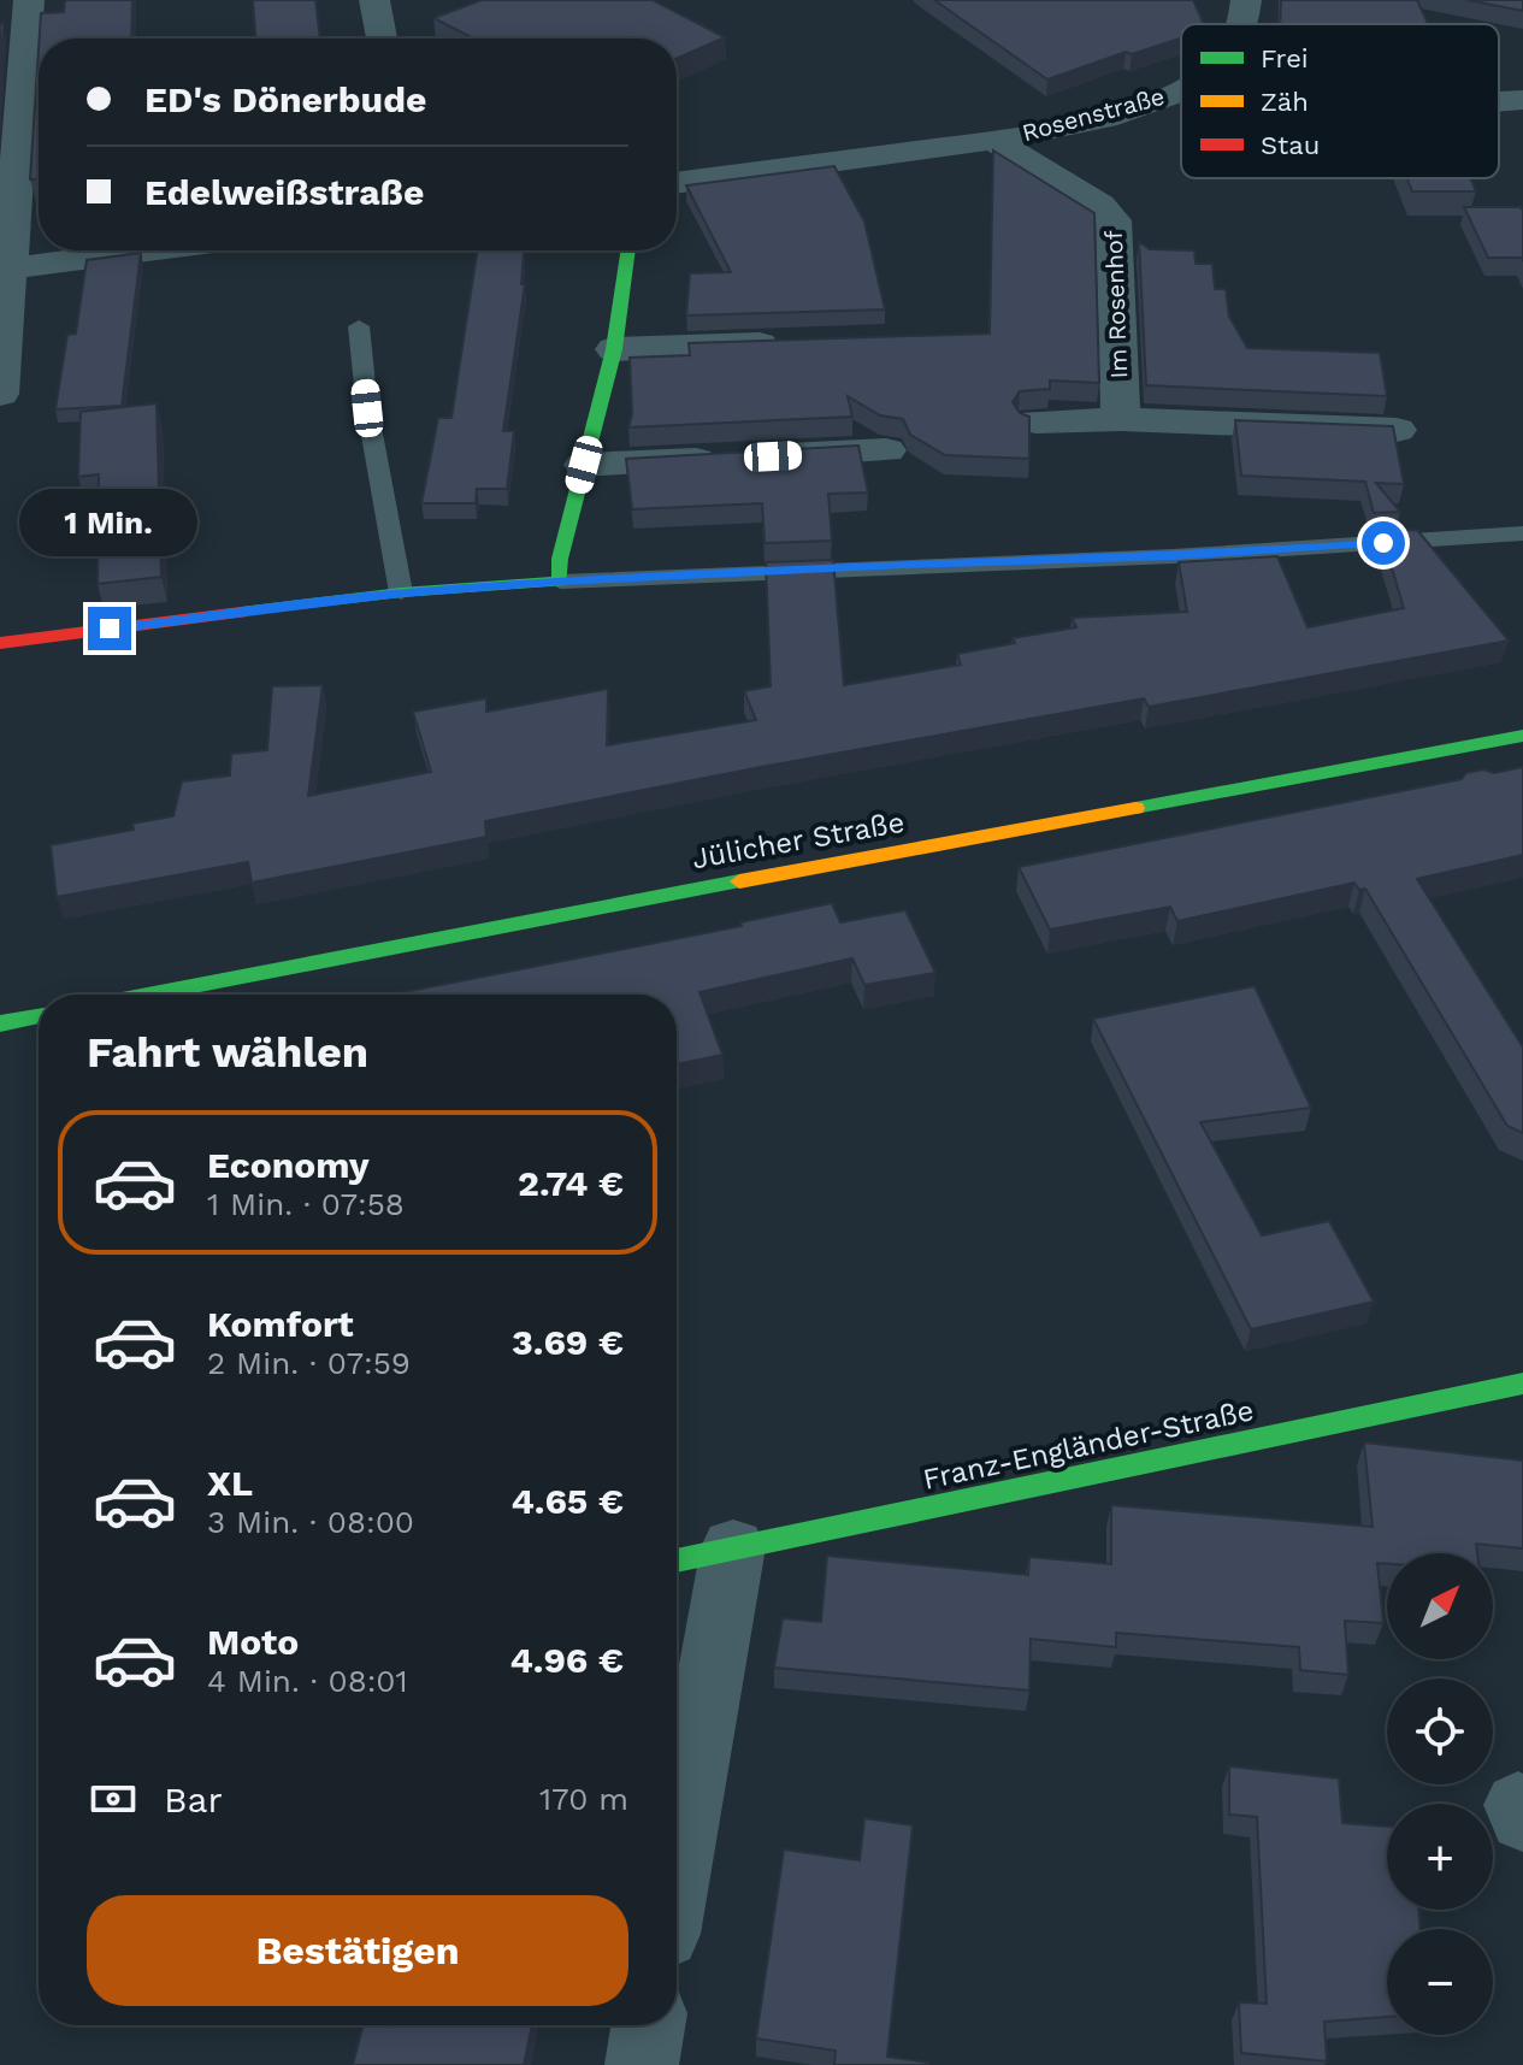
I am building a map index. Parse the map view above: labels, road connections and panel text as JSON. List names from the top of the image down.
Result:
{
  "streets": {
    "street": [
      "Rosenstraße",
      "Im Rosenhof",
      "Jülicher Straße",
      "Franz-Engländer-Straße"
    ]
  },
  "crossings": [
    ["Rosenstraße", "Im Rosenhof"]
  ],
  "legend": ["Frei", "Zäh", "Stau"],
  "north": "top right",
  "page": {
    "banner": ["ED's Dönerbude", "Edelweißstraße"],
    "bubble": "1 Min.",
    "heading": "Fahrt wählen",
    "list": [
      {
        "name": "Economy",
        "note": "1 Min. · 07:58",
        "value": "2.74 €"
      },
      {
        "name": "Komfort",
        "note": "2 Min. · 07:59",
        "value": "3.69 €"
      },
      {
        "name": "XL",
        "note": "3 Min. · 08:00",
        "value": "4.65 €"
      },
      {
        "name": "Moto",
        "note": "4 Min. · 08:01",
        "value": "4.96 €"
      }
    ],
    "map_buttons": ["+", "−"],
    "pay": ["Bar", "170 m"],
    "buttons": "Bestätigen"
  }
}
